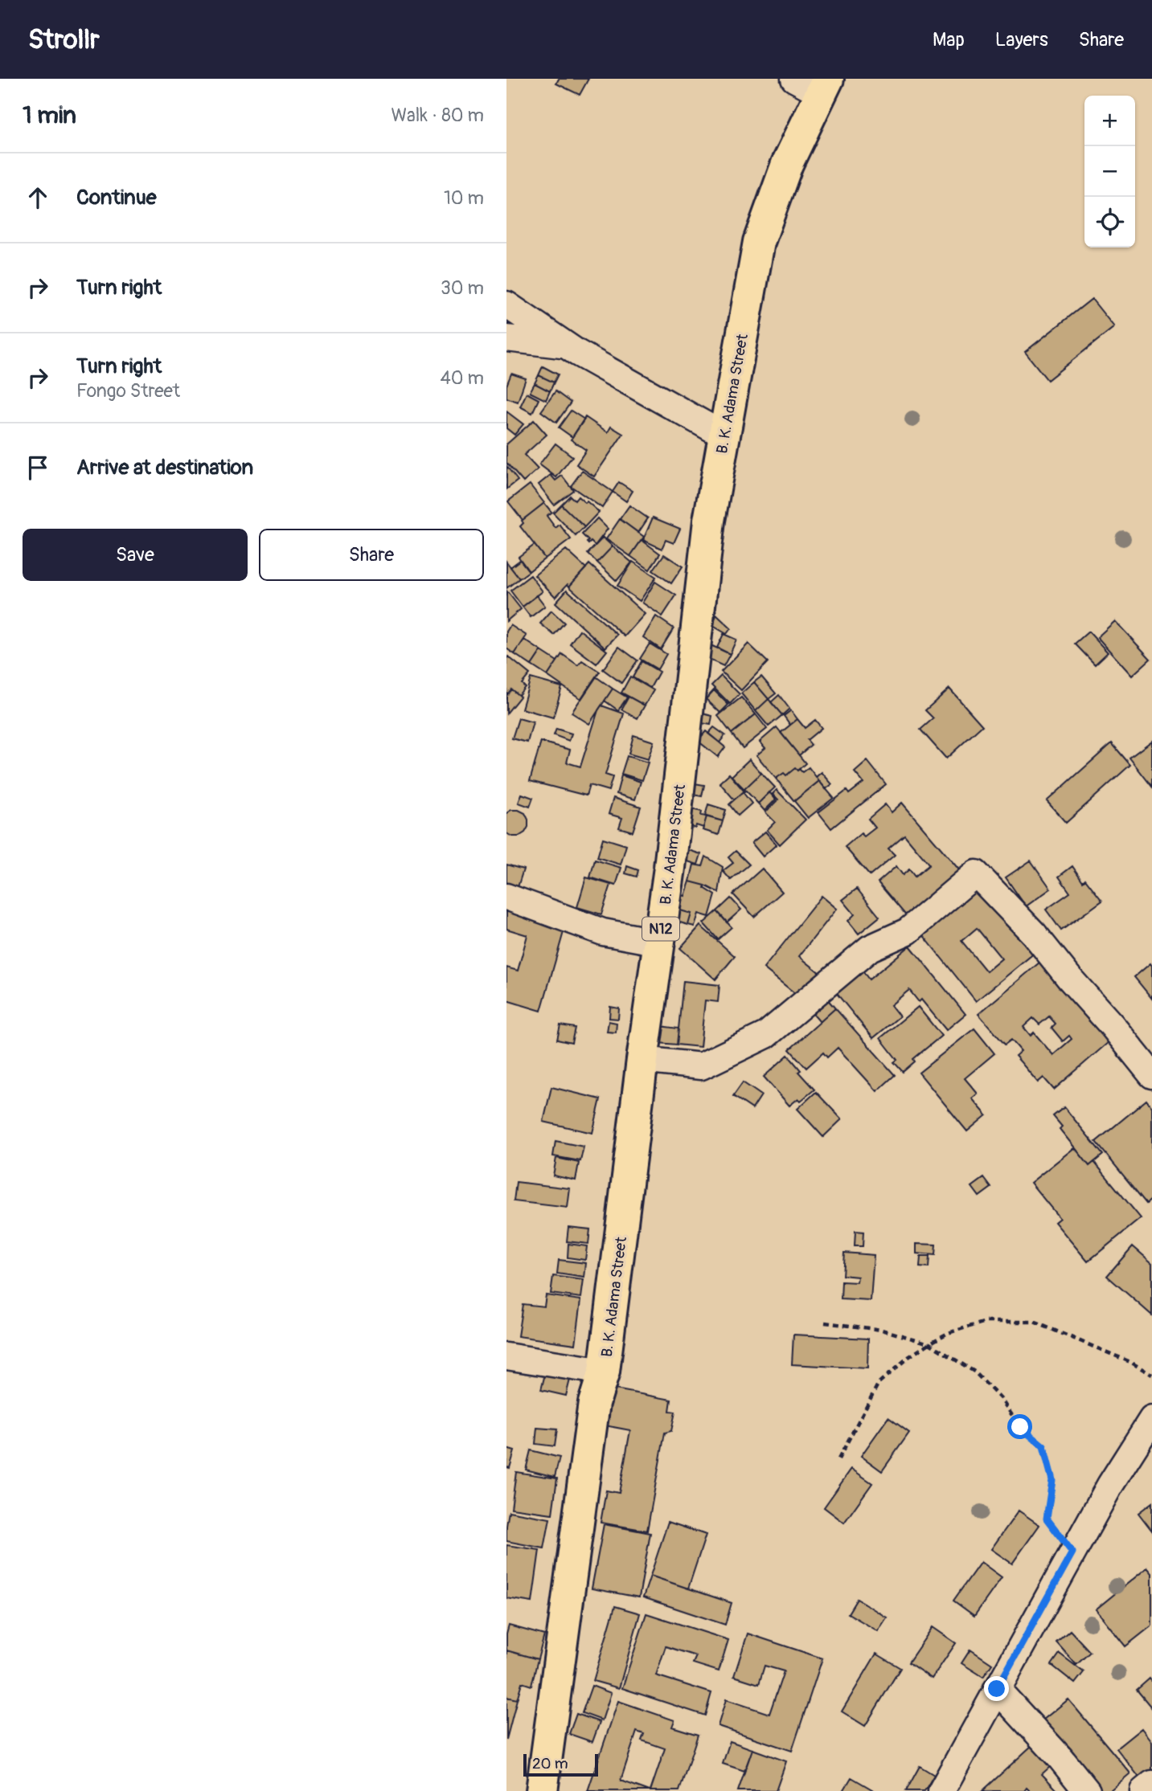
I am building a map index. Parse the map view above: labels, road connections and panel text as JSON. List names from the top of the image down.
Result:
{
  "streets": {
    "highway": ["B. K. Adama Street", "N12"]
  },
  "scale_bar": "20 m",
  "page": {
    "header": "Strollr",
    "nav": ["Map", "Layers", "Share"],
    "heading": ["1 min", "Walk · 80 m"],
    "map_buttons": ["+", "−"],
    "list": [
      ["Continue", "10 m"],
      ["Turn right", "30 m"],
      ["Turn right", "Fongo Street", "40 m"],
      "Arrive at destination"
    ],
    "buttons": ["Save", "Share"],
    "scale": "20 m"
  }
}
